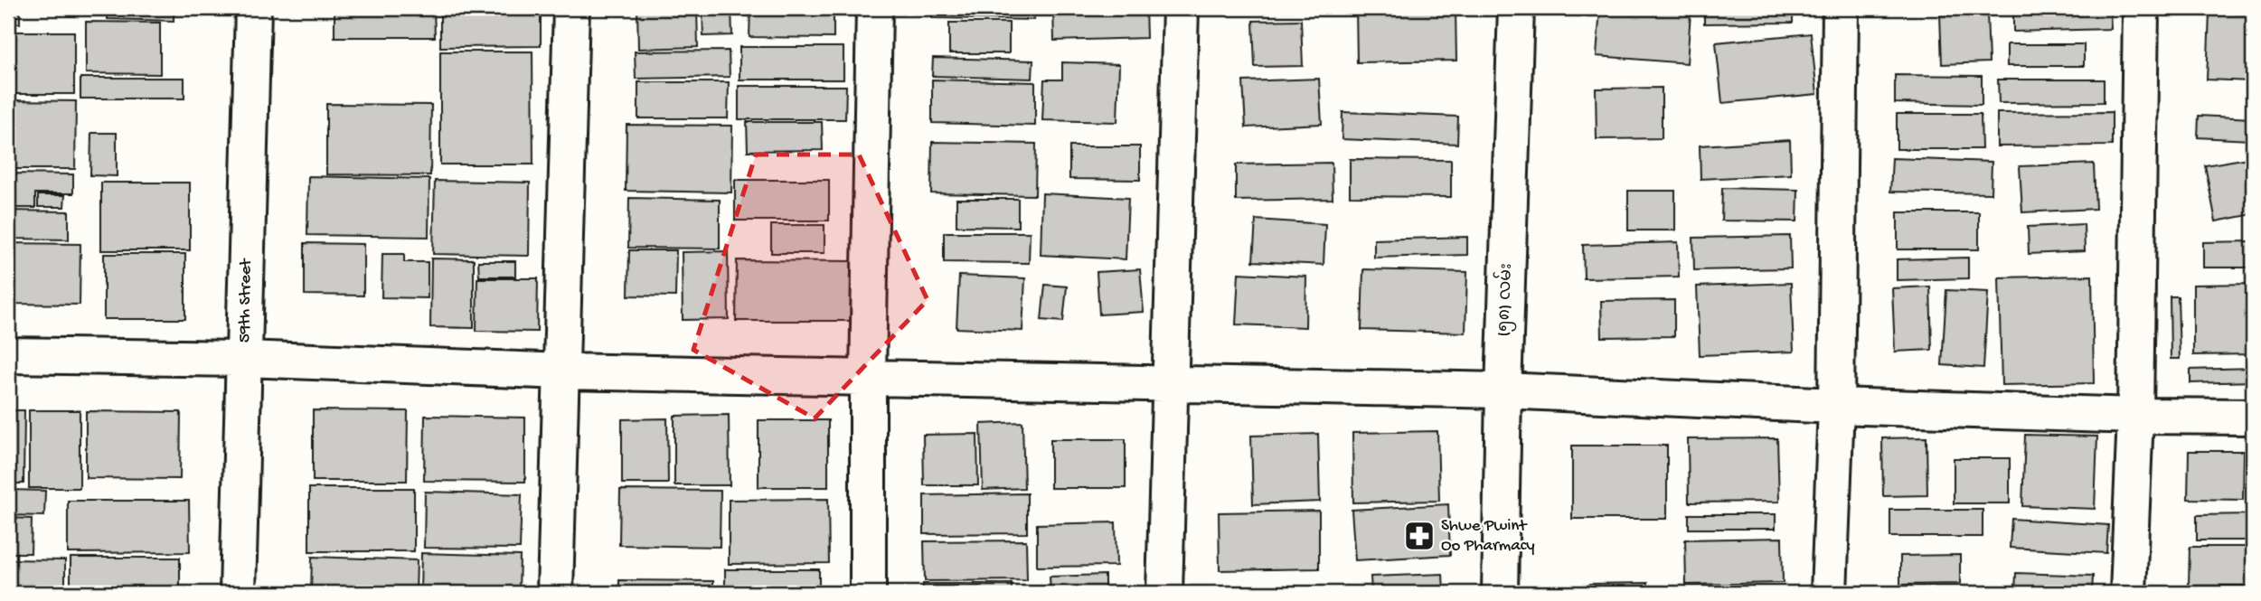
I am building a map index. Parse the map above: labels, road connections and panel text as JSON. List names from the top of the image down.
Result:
{
  "streets": {
    "street": ["(၅၈) လမ်း", "59th Street"]
  },
  "places": {
    "pharmacy": ["Shwe Pwint Oo Pharmacy"]
  }
}
